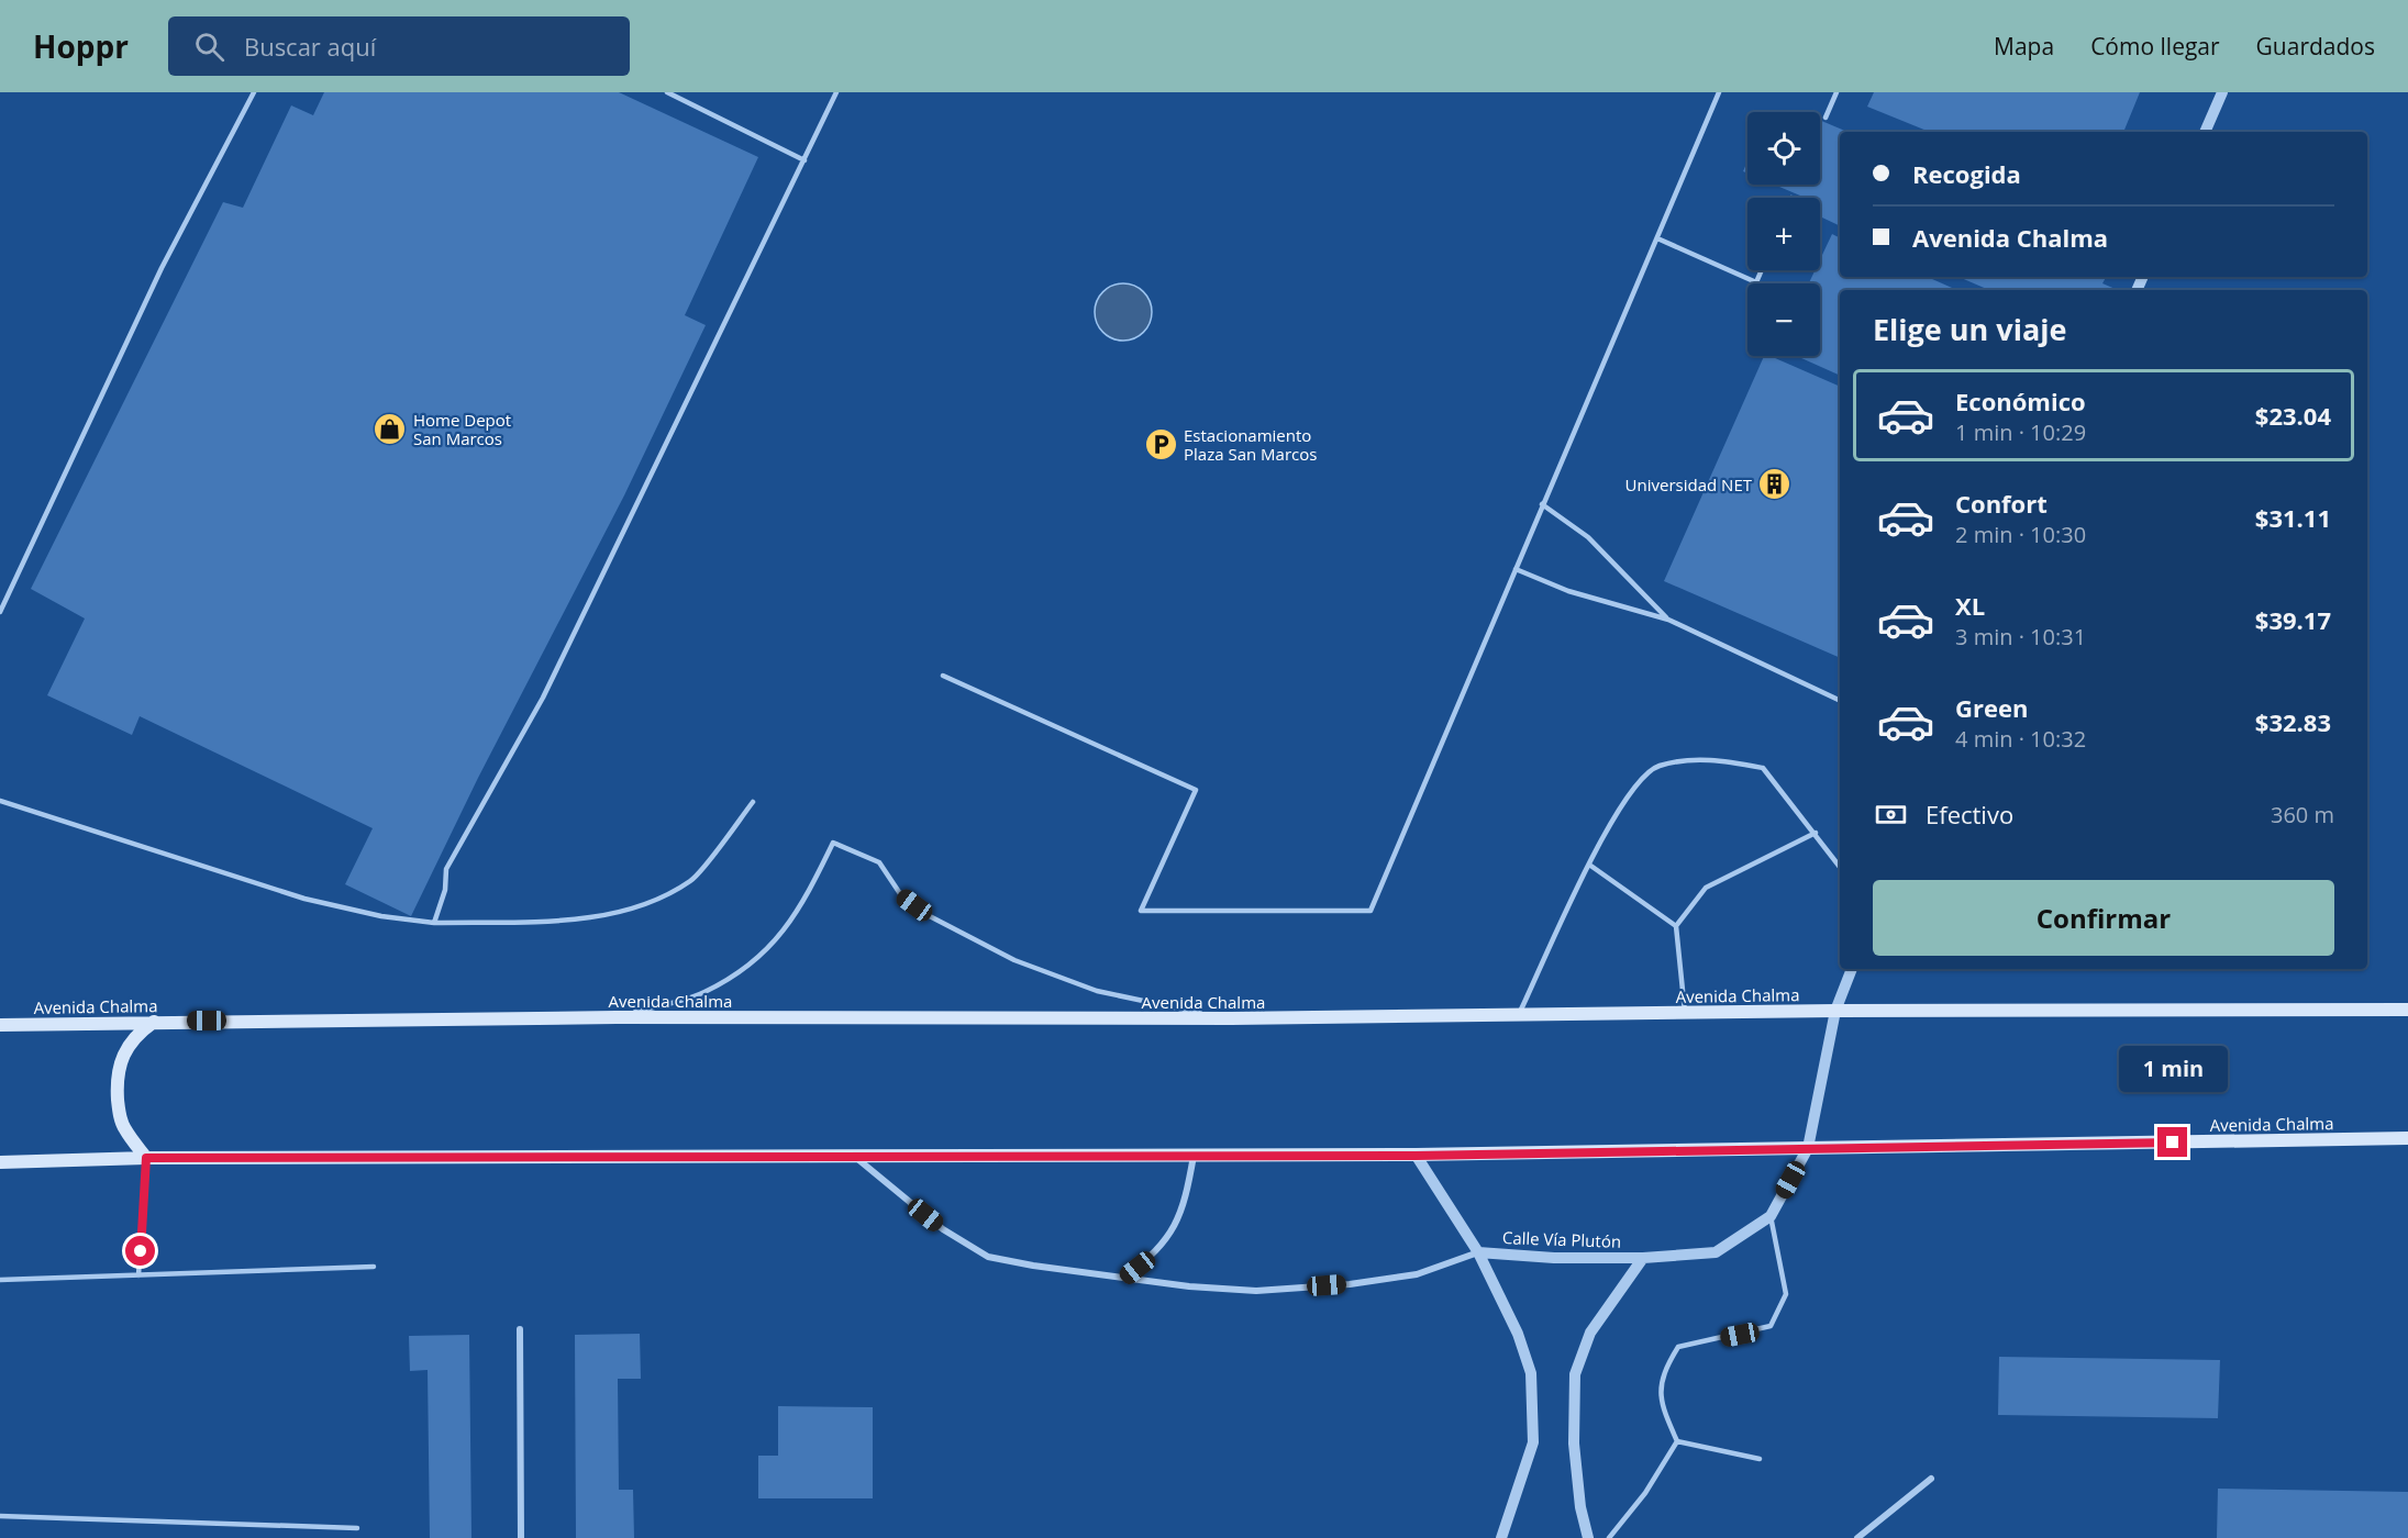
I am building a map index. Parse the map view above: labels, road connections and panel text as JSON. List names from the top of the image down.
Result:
{
  "streets": {
    "main road": ["Avenida Chalma"],
    "street": ["Calle Vía Plutón"]
  },
  "crossings": [
    ["Avenida Chalma", "Calle Vía Plutón"]
  ],
  "places": {
    "shop": ["Home Depot San Marcos"],
    "parking": ["Estacionamiento Plaza San Marcos"],
    "building": ["Universidad NET"]
  },
  "page": {
    "header": "Hoppr",
    "search": "Buscar aquí",
    "nav": ["Mapa", "Cómo llegar", "Guardados"],
    "map_buttons": ["+", "−"],
    "banner": ["Recogida", "Avenida Chalma"],
    "heading": "Elige un viaje",
    "list": [
      {
        "name": "Económico",
        "note": "1 min · 10:29",
        "value": "$23.04"
      },
      {
        "name": "Confort",
        "note": "2 min · 10:30",
        "value": "$31.11"
      },
      {
        "name": "XL",
        "note": "3 min · 10:31",
        "value": "$39.17"
      },
      {
        "name": "Green",
        "note": "4 min · 10:32",
        "value": "$32.83"
      }
    ],
    "pay": ["Efectivo", "360 m"],
    "buttons": "Confirmar",
    "bubble": "1 min"
  }
}
